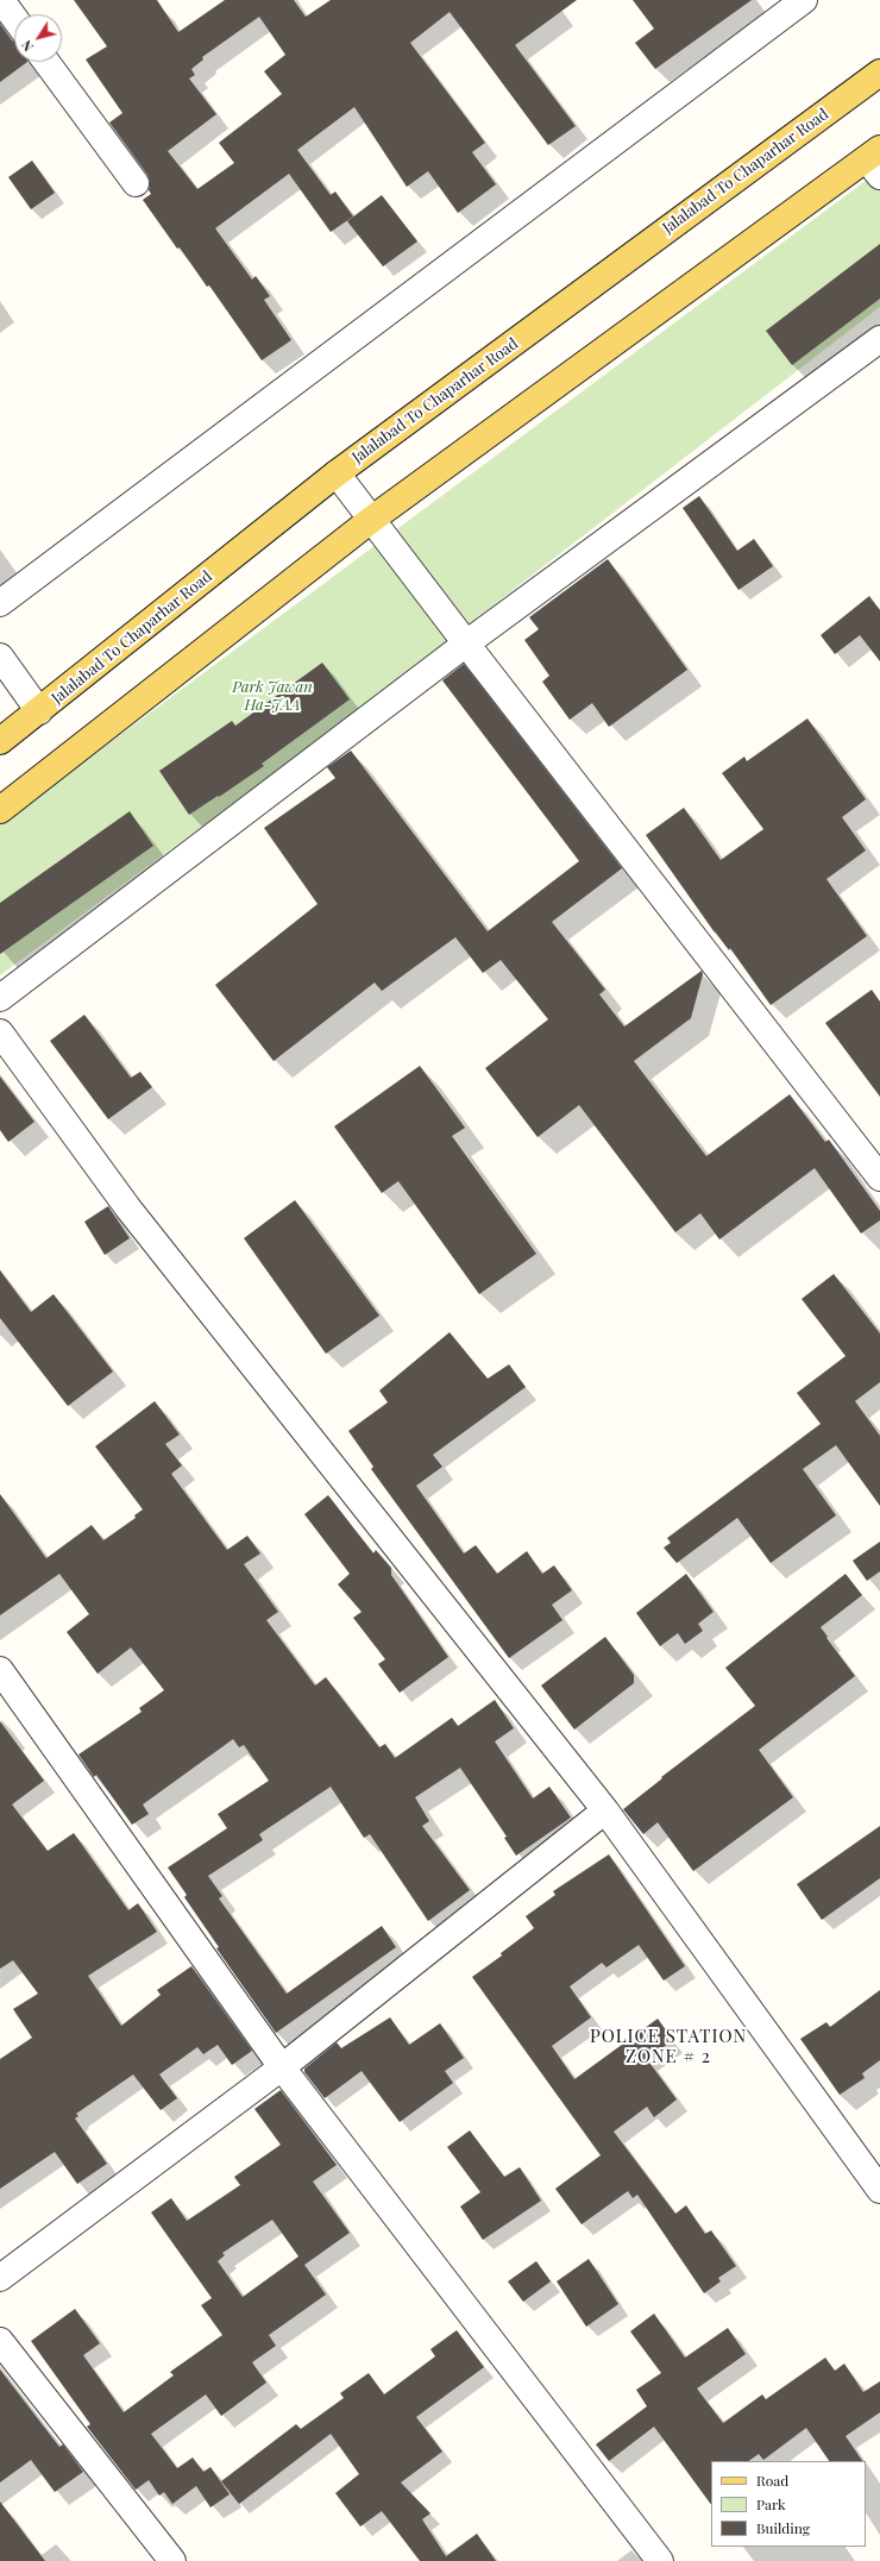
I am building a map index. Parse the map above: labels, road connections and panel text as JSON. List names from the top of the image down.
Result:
{
  "streets": {
    "main road": ["Jalalabad To Chaparhar Road"]
  },
  "districts": ["POLICE STATION ZONE # 2"],
  "parks": ["Park Jawan Ha-JAA"],
  "legend": ["Road", "Park", "Building"],
  "north": "bottom left"
}
